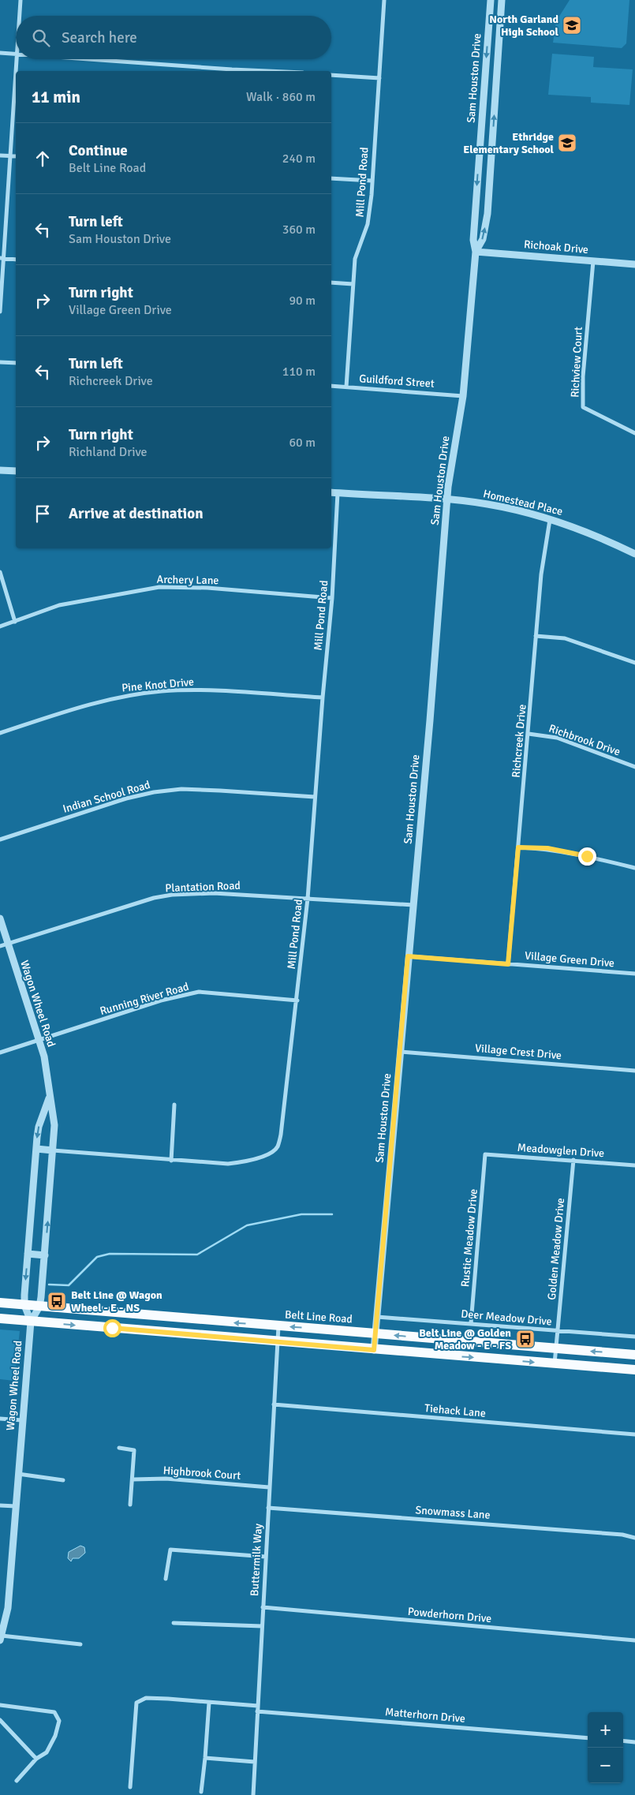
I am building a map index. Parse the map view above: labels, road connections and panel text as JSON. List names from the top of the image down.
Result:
{
  "streets": {
    "main road": ["Belt Line Road"],
    "street": [
      "Sam Houston Drive",
      "Mill Pond Road",
      "Richoak Drive",
      "Richview Court",
      "Guildford Street",
      "Homestead Place",
      "Archery Lane",
      "Pine Knot Drive",
      "Richbrook Drive",
      "Richcreek Drive",
      "Indian School Road",
      "Plantation Road",
      "Village Green Drive",
      "Running River Road",
      "Wagon Wheel Road",
      "Village Crest Drive",
      "Meadowglen Drive",
      "Rustic Meadow Drive",
      "Golden Meadow Drive",
      "Deer Meadow Drive",
      "Tiehack Lane",
      "Highbrook Court",
      "Snowmass Lane",
      "Buttermilk Way",
      "Powderhorn Drive",
      "Matterhorn Drive"
    ]
  },
  "crossings": [
    ["Sam Houston Drive", "Richoak Drive"],
    ["Sam Houston Drive", "Guildford Street"],
    ["Sam Houston Drive", "Homestead Place"],
    ["Sam Houston Drive", "Plantation Road"],
    ["Sam Houston Drive", "Village Green Drive"],
    ["Sam Houston Drive", "Village Crest Drive"],
    ["Sam Houston Drive", "Belt Line Road"],
    ["Sam Houston Drive", "Deer Meadow Drive"],
    ["Mill Pond Road", "Guildford Street"],
    ["Mill Pond Road", "Homestead Place"],
    ["Mill Pond Road", "Archery Lane"],
    ["Mill Pond Road", "Pine Knot Drive"],
    ["Mill Pond Road", "Indian School Road"],
    ["Mill Pond Road", "Plantation Road"],
    ["Mill Pond Road", "Running River Road"],
    ["Mill Pond Road", "Wagon Wheel Road"],
    ["Richoak Drive", "Richview Court"],
    ["Homestead Place", "Richcreek Drive"],
    ["Richbrook Drive", "Richcreek Drive"],
    ["Richcreek Drive", "Village Green Drive"],
    ["Plantation Road", "Wagon Wheel Road"],
    ["Running River Road", "Wagon Wheel Road"],
    ["Wagon Wheel Road", "Belt Line Road"],
    ["Meadowglen Drive", "Rustic Meadow Drive"],
    ["Meadowglen Drive", "Golden Meadow Drive"],
    ["Rustic Meadow Drive", "Deer Meadow Drive"],
    ["Golden Meadow Drive", "Belt Line Road"],
    ["Golden Meadow Drive", "Deer Meadow Drive"],
    ["Belt Line Road", "Buttermilk Way"],
    ["Tiehack Lane", "Buttermilk Way"],
    ["Highbrook Court", "Buttermilk Way"],
    ["Snowmass Lane", "Buttermilk Way"],
    ["Buttermilk Way", "Powderhorn Drive"],
    ["Buttermilk Way", "Matterhorn Drive"]
  ],
  "places": {
    "school or university": ["North Garland High School", "Ethridge Elementary School"],
    "bus stop": ["Belt Line @ Wagon Wheel - E - NS", "Belt Line @ Golden Meadow - E - FS"]
  },
  "page": {
    "search": "Search here",
    "heading": ["11 min", "Walk · 860 m"],
    "list": [
      ["Continue", "Belt Line Road", "240 m"],
      ["Turn left", "Sam Houston Drive", "360 m"],
      ["Turn right", "Village Green Drive", "90 m"],
      ["Turn left", "Richcreek Drive", "110 m"],
      ["Turn right", "Richland Drive", "60 m"],
      "Arrive at destination"
    ],
    "map_buttons": ["+", "−"]
  }
}
